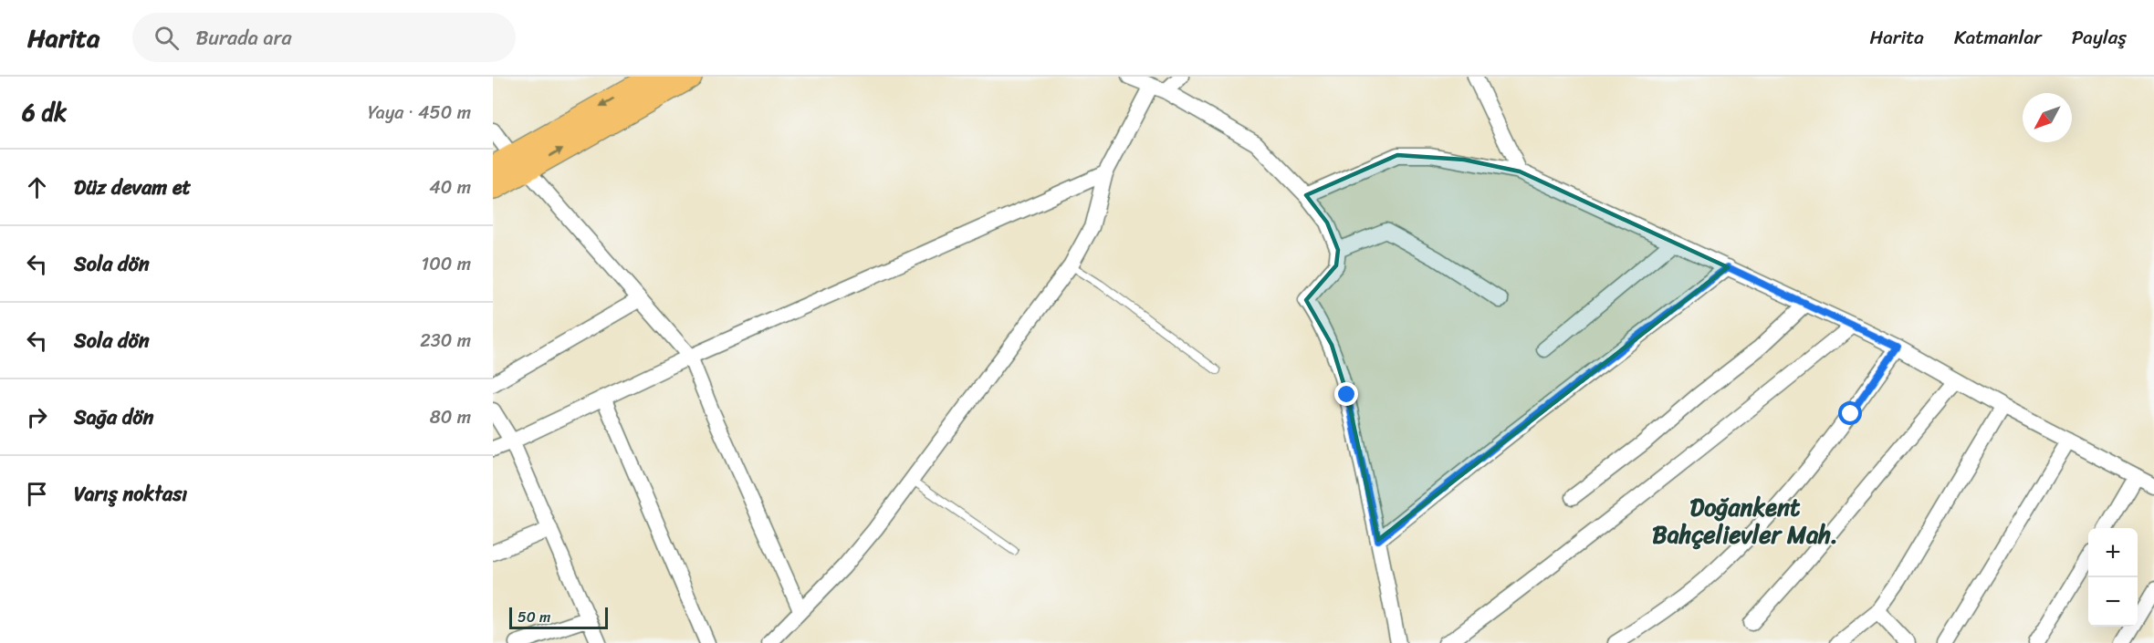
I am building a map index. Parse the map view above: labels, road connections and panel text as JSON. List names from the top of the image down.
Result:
{
  "districts": ["Doğankent Bahçelievler Mah."],
  "scale_bar": "50 m",
  "north": "bottom left",
  "page": {
    "header": "Harita",
    "search": "Burada ara",
    "nav": ["Harita", "Katmanlar", "Paylaş"],
    "heading": ["6 dk", "Yaya · 450 m"],
    "list": [
      ["Düz devam et", "40 m"],
      ["Sola dön", "100 m"],
      ["Sola dön", "230 m"],
      ["Sağa dön", "80 m"],
      "Varış noktası"
    ],
    "map_buttons": ["+", "−"],
    "scale": "50 m"
  }
}
